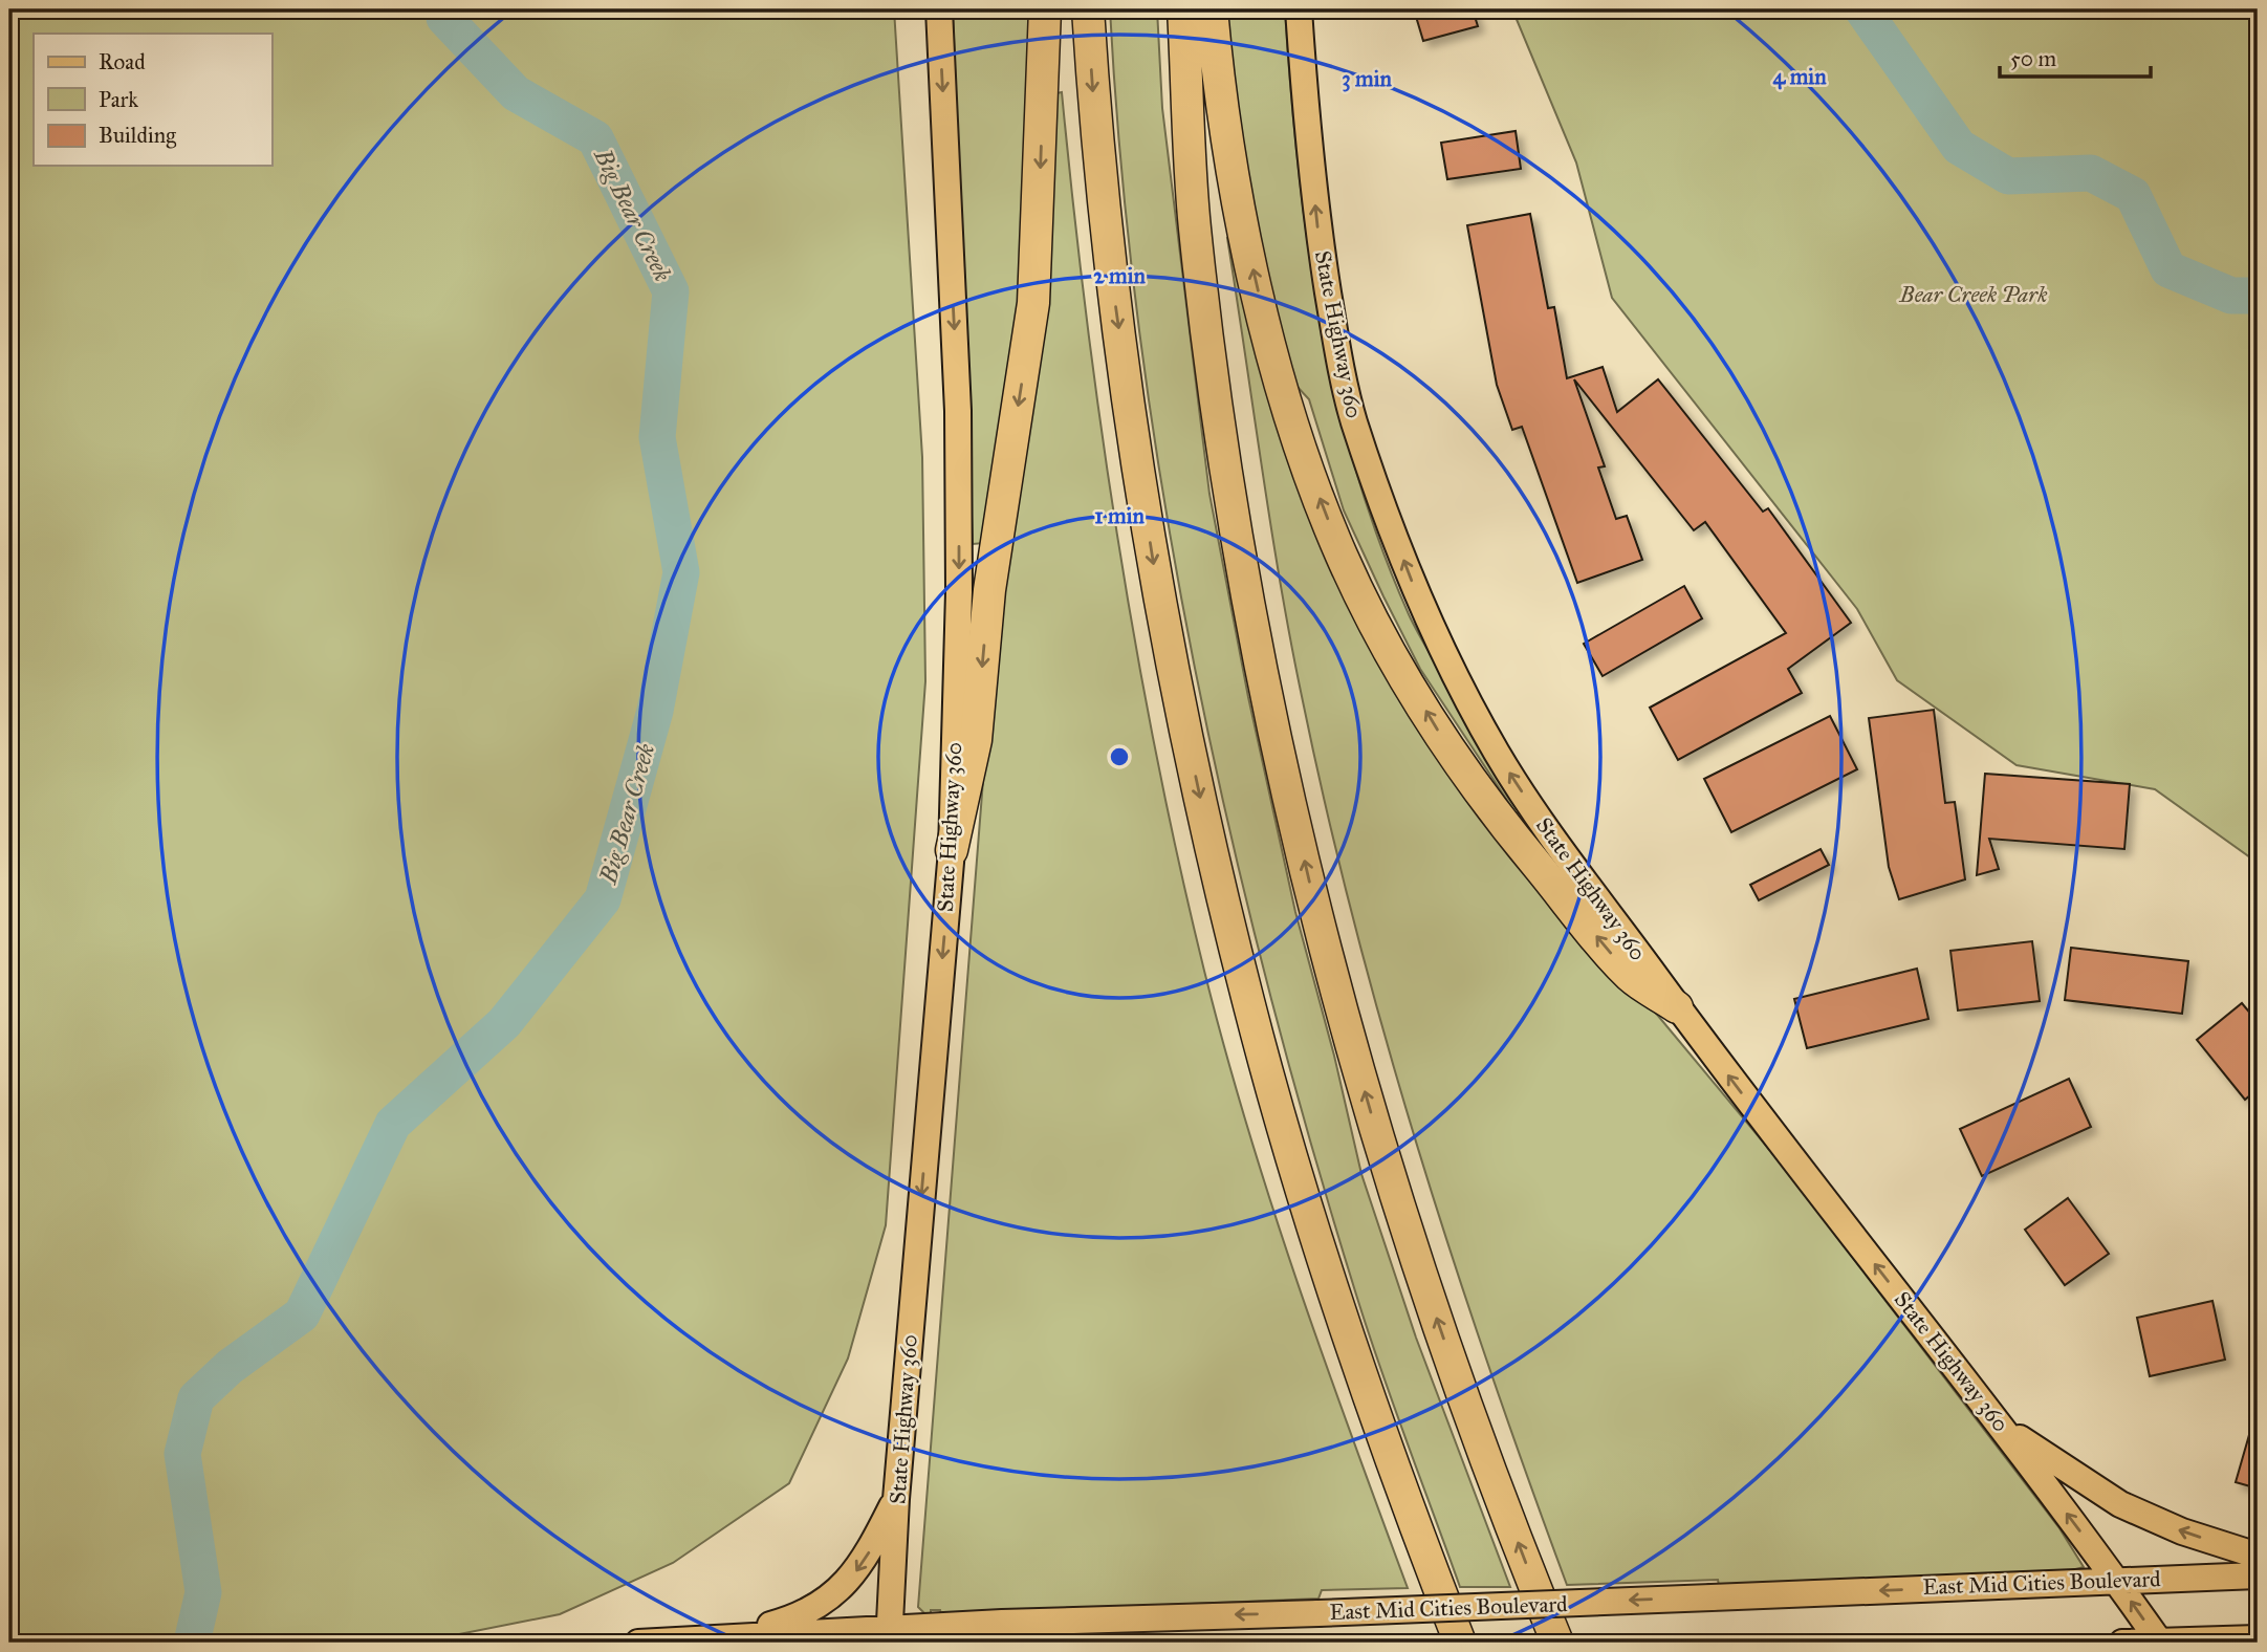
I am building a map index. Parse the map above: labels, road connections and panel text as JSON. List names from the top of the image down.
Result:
{
  "streets": {
    "main road": ["State Highway 360", "East Mid Cities Boulevard"]
  },
  "crossings": [
    ["State Highway 360", "East Mid Cities Boulevard"]
  ],
  "one_way": ["East Mid Cities Boulevard"],
  "water": ["Big Bear Creek"],
  "parks": ["Bear Creek Park"],
  "legend": ["Road", "Park", "Building"],
  "scale_bar": "50 m",
  "rings": [
    "4 min",
    "3 min",
    "2 min",
    "1 min"
  ]
}
